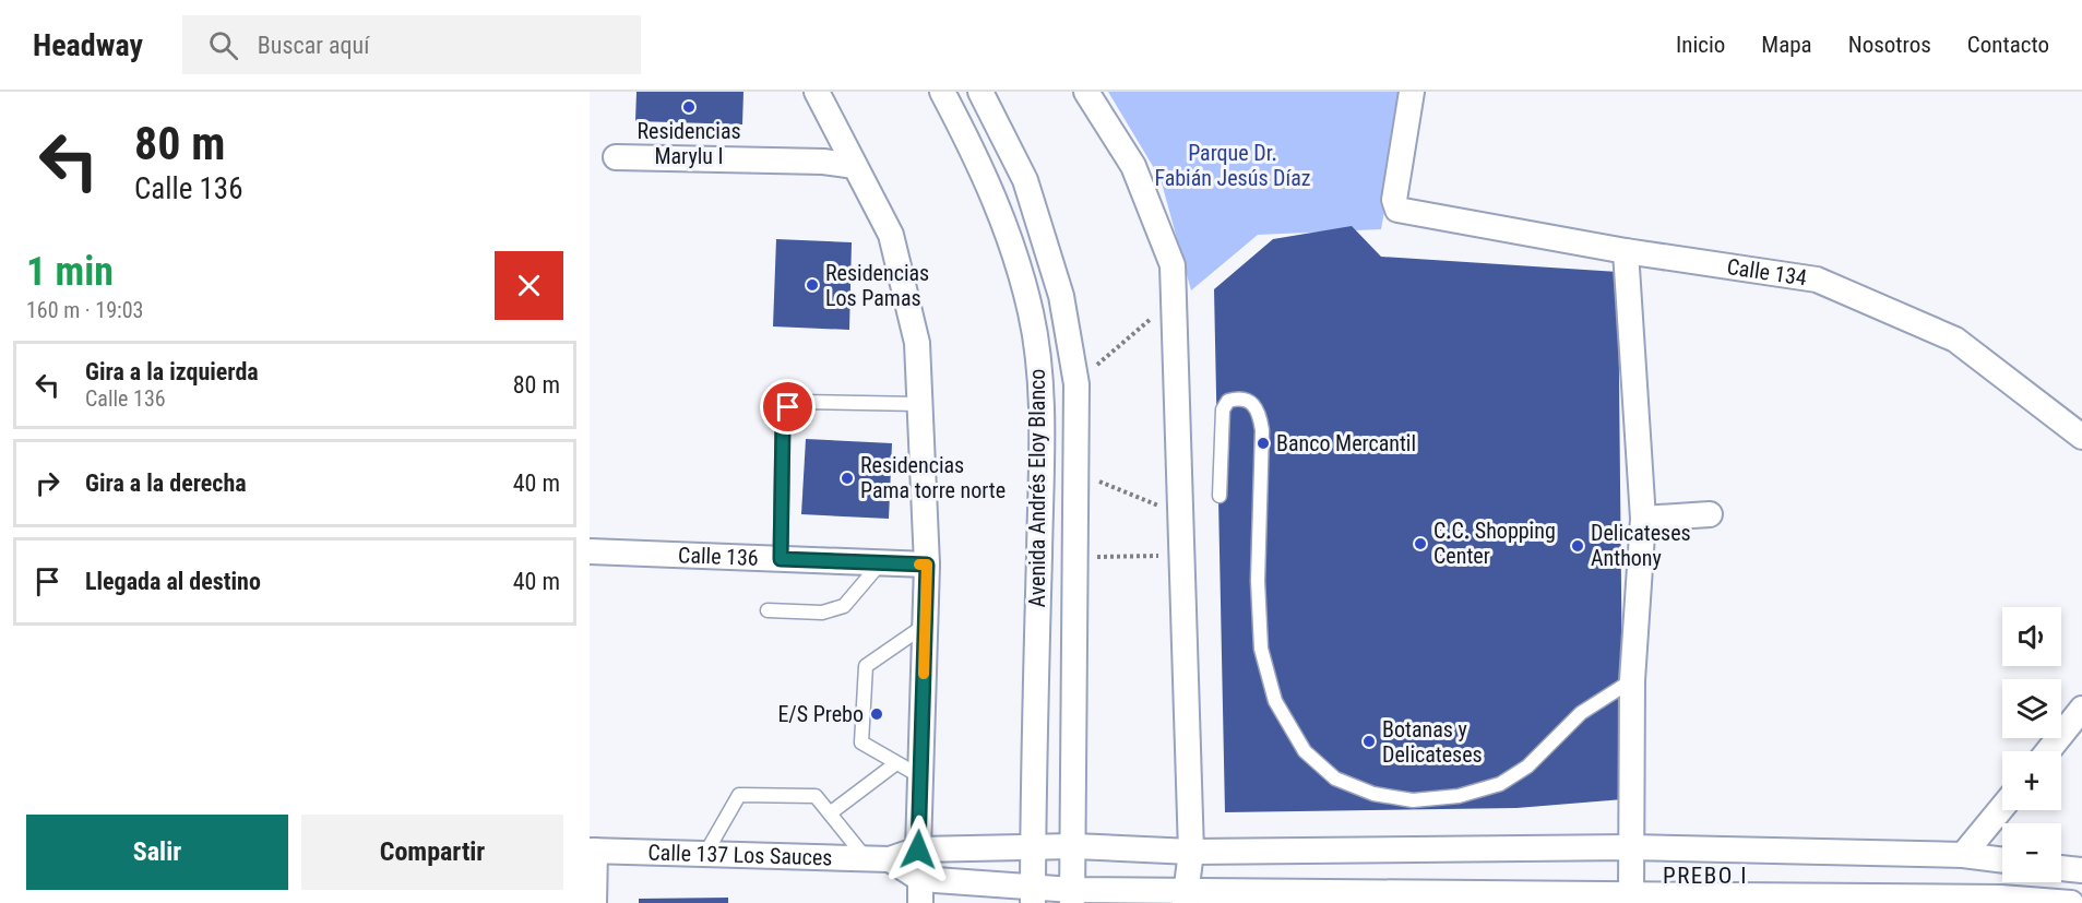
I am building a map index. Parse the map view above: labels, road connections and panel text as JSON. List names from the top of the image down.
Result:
{
  "streets": {
    "street": [
      "Calle 134",
      "Avenida Andrés Eloy Blanco",
      "Calle 136",
      "Calle 137 Los Sauces"
    ]
  },
  "districts": ["PREBO I"],
  "parks": ["Parque Dr. Fabián Jesús Díaz"],
  "places": [
    "Residencias Marylu I",
    "Residencias Los Pamas",
    "Banco Mercantil",
    "Residencias Pama torre norte",
    "C.C. Shopping Center",
    "Delicateses Anthony",
    "E/S Prebo",
    "Botanas y Delicateses"
  ],
  "page": {
    "header": "Headway",
    "search": "Buscar aquí",
    "nav": [
      "Inicio",
      "Mapa",
      "Nosotros",
      "Contacto"
    ],
    "turn": ["80 m", "Calle 136"],
    "heading": ["1 min", "160 m · 19:03"],
    "list": [
      {
        "name": "Gira a la izquierda",
        "note": "Calle 136",
        "value": "80 m"
      },
      {
        "name": "Gira a la derecha",
        "value": "40 m"
      },
      {
        "name": "Llegada al destino",
        "value": "40 m"
      }
    ],
    "map_buttons": ["+", "−"],
    "buttons": ["Salir", "Compartir"]
  }
}
